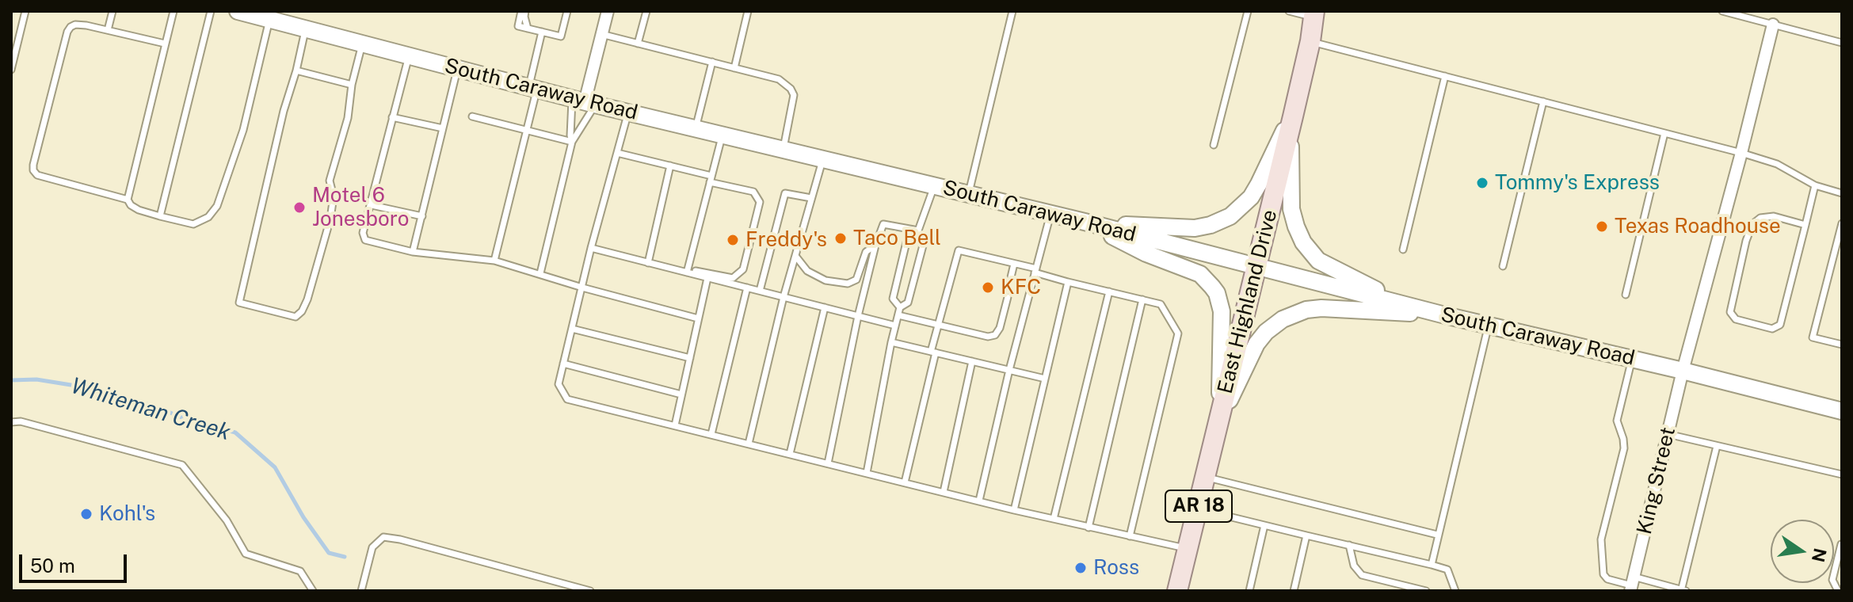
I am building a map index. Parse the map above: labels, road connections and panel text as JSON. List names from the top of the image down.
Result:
{
  "streets": {
    "main road": ["South Caraway Road", "East Highland Drive", "AR 18"],
    "street": ["King Street"]
  },
  "crossings": [
    ["South Caraway Road", "East Highland Drive"],
    ["South Caraway Road", "King Street"]
  ],
  "water": ["Whiteman Creek"],
  "places": [
    "Tommy's Express",
    "Motel 6 Jonesboro",
    "Texas Roadhouse",
    "Taco Bell",
    "Freddy's",
    "KFC",
    "Kohl's",
    "Ross"
  ],
  "scale_bar": "50 m",
  "north": "right"
}
